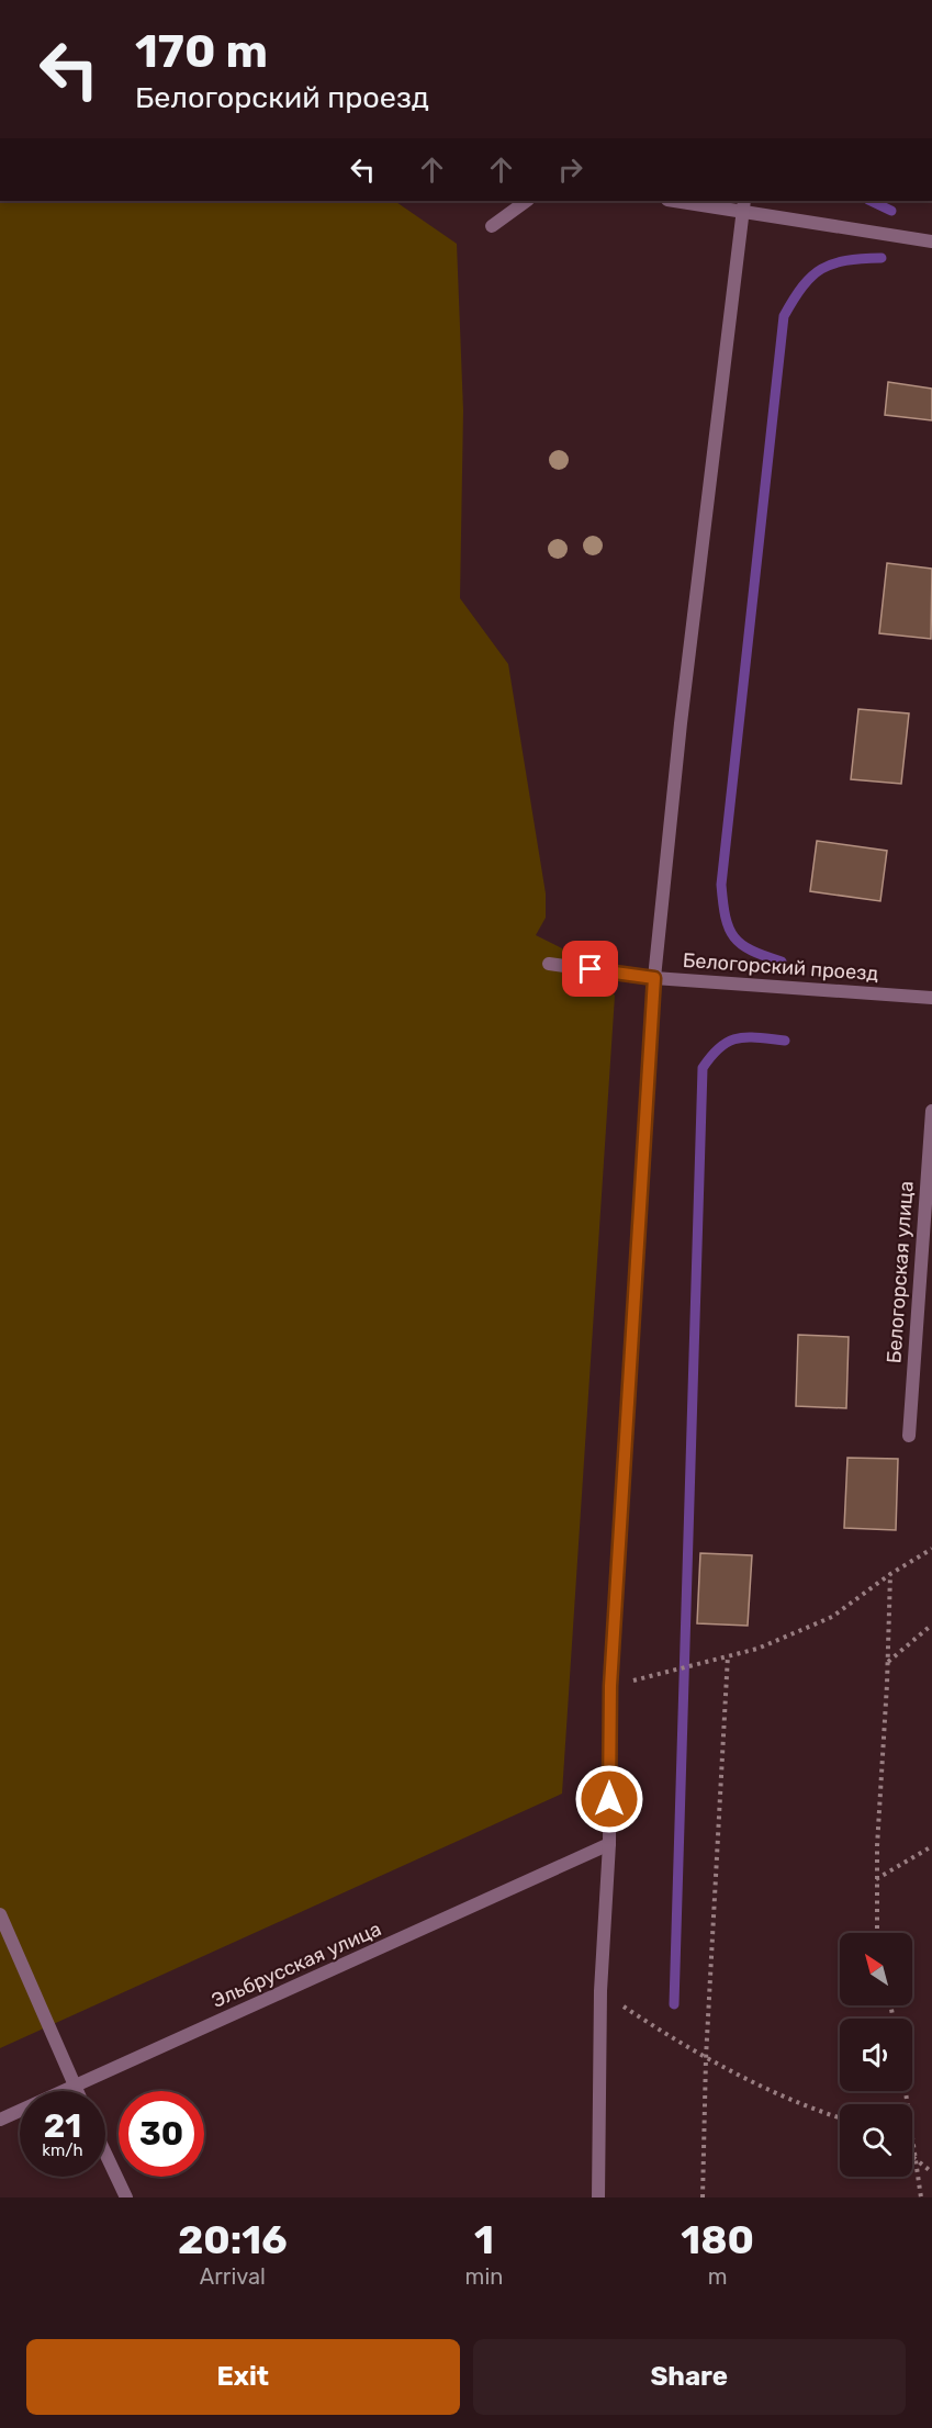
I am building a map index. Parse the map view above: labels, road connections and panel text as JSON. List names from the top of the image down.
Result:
{
  "streets": {
    "street": ["Белогорский проезд", "Белогорская улица", "Эльбрусская улица"]
  },
  "north": "top left",
  "page": {
    "turn": ["170 m", "Белогорский проезд"],
    "speed": "21 km/h",
    "limit": "30",
    "eta": [
      "20:16",
      "Arrival",
      "1",
      "min",
      "180",
      "m"
    ],
    "buttons": ["Exit", "Share"]
  }
}
